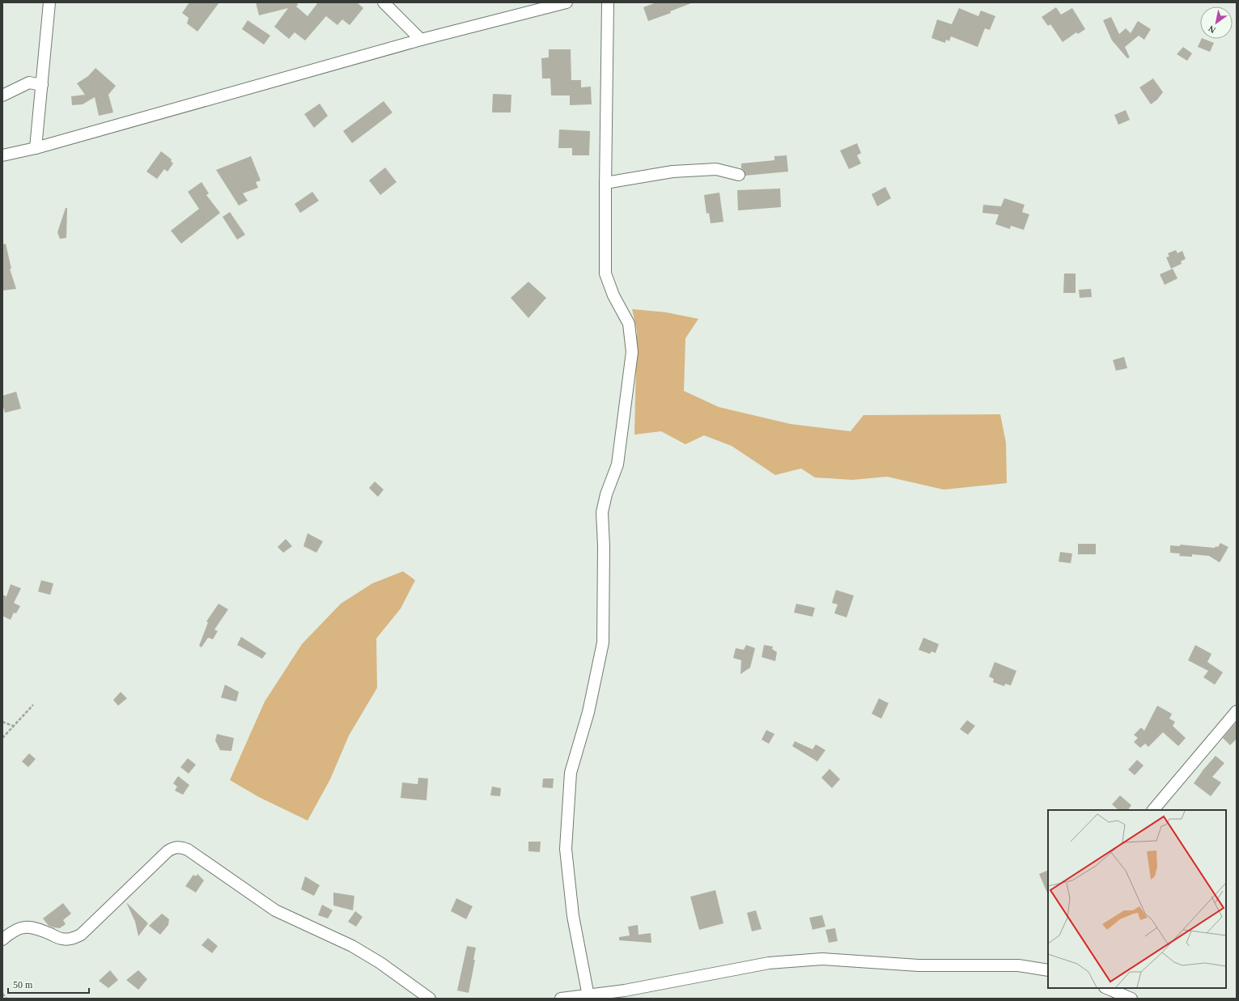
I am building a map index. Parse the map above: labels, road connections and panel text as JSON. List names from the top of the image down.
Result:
{
  "scale_bar": "50 m",
  "north": "bottom left"
}
